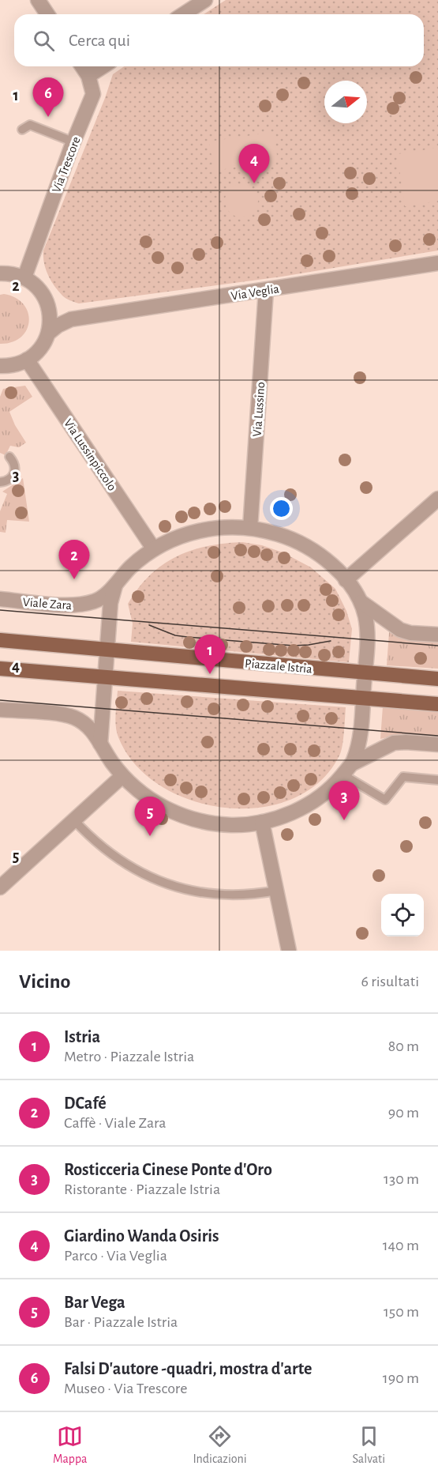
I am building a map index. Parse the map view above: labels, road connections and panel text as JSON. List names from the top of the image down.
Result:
{
  "streets": {
    "main road": ["Piazzale Istria"],
    "street": [
      "Via Trescore",
      "Via Veglia",
      "Via Lussino",
      "Via Lussinpiccolo",
      "Viale Zara"
    ]
  },
  "crossings": [
    ["Via Veglia", "Via Lussino"]
  ],
  "north": "right",
  "page": {
    "search": "Cerca qui",
    "pins": [
      "6",
      "4",
      "2",
      "1",
      "3",
      "5"
    ],
    "heading": ["Vicino", "6 risultati"],
    "list": [
      {
        "mark": "1",
        "name": "Istria",
        "note": "Metro · Piazzale Istria",
        "value": "80 m"
      },
      {
        "mark": "2",
        "name": "DCafé",
        "note": "Caffè · Viale Zara",
        "value": "90 m"
      },
      {
        "mark": "3",
        "name": "Rosticceria Cinese Ponte d'Oro",
        "note": "Ristorante · Piazzale Istria",
        "value": "130 m"
      },
      {
        "mark": "4",
        "name": "Giardino Wanda Osiris",
        "note": "Parco · Via Veglia",
        "value": "140 m"
      },
      {
        "mark": "5",
        "name": "Bar Vega",
        "note": "Bar · Piazzale Istria",
        "value": "150 m"
      },
      {
        "mark": "6",
        "name": "Falsi D'autore -quadri, mostra d'arte",
        "note": "Museo · Via Trescore",
        "value": "190 m"
      }
    ],
    "nav": ["Mappa", "Indicazioni", "Salvati"]
  },
  "grid": {
    "rows": [
      "1",
      "2",
      "3",
      "4",
      "5"
    ]
  }
}
